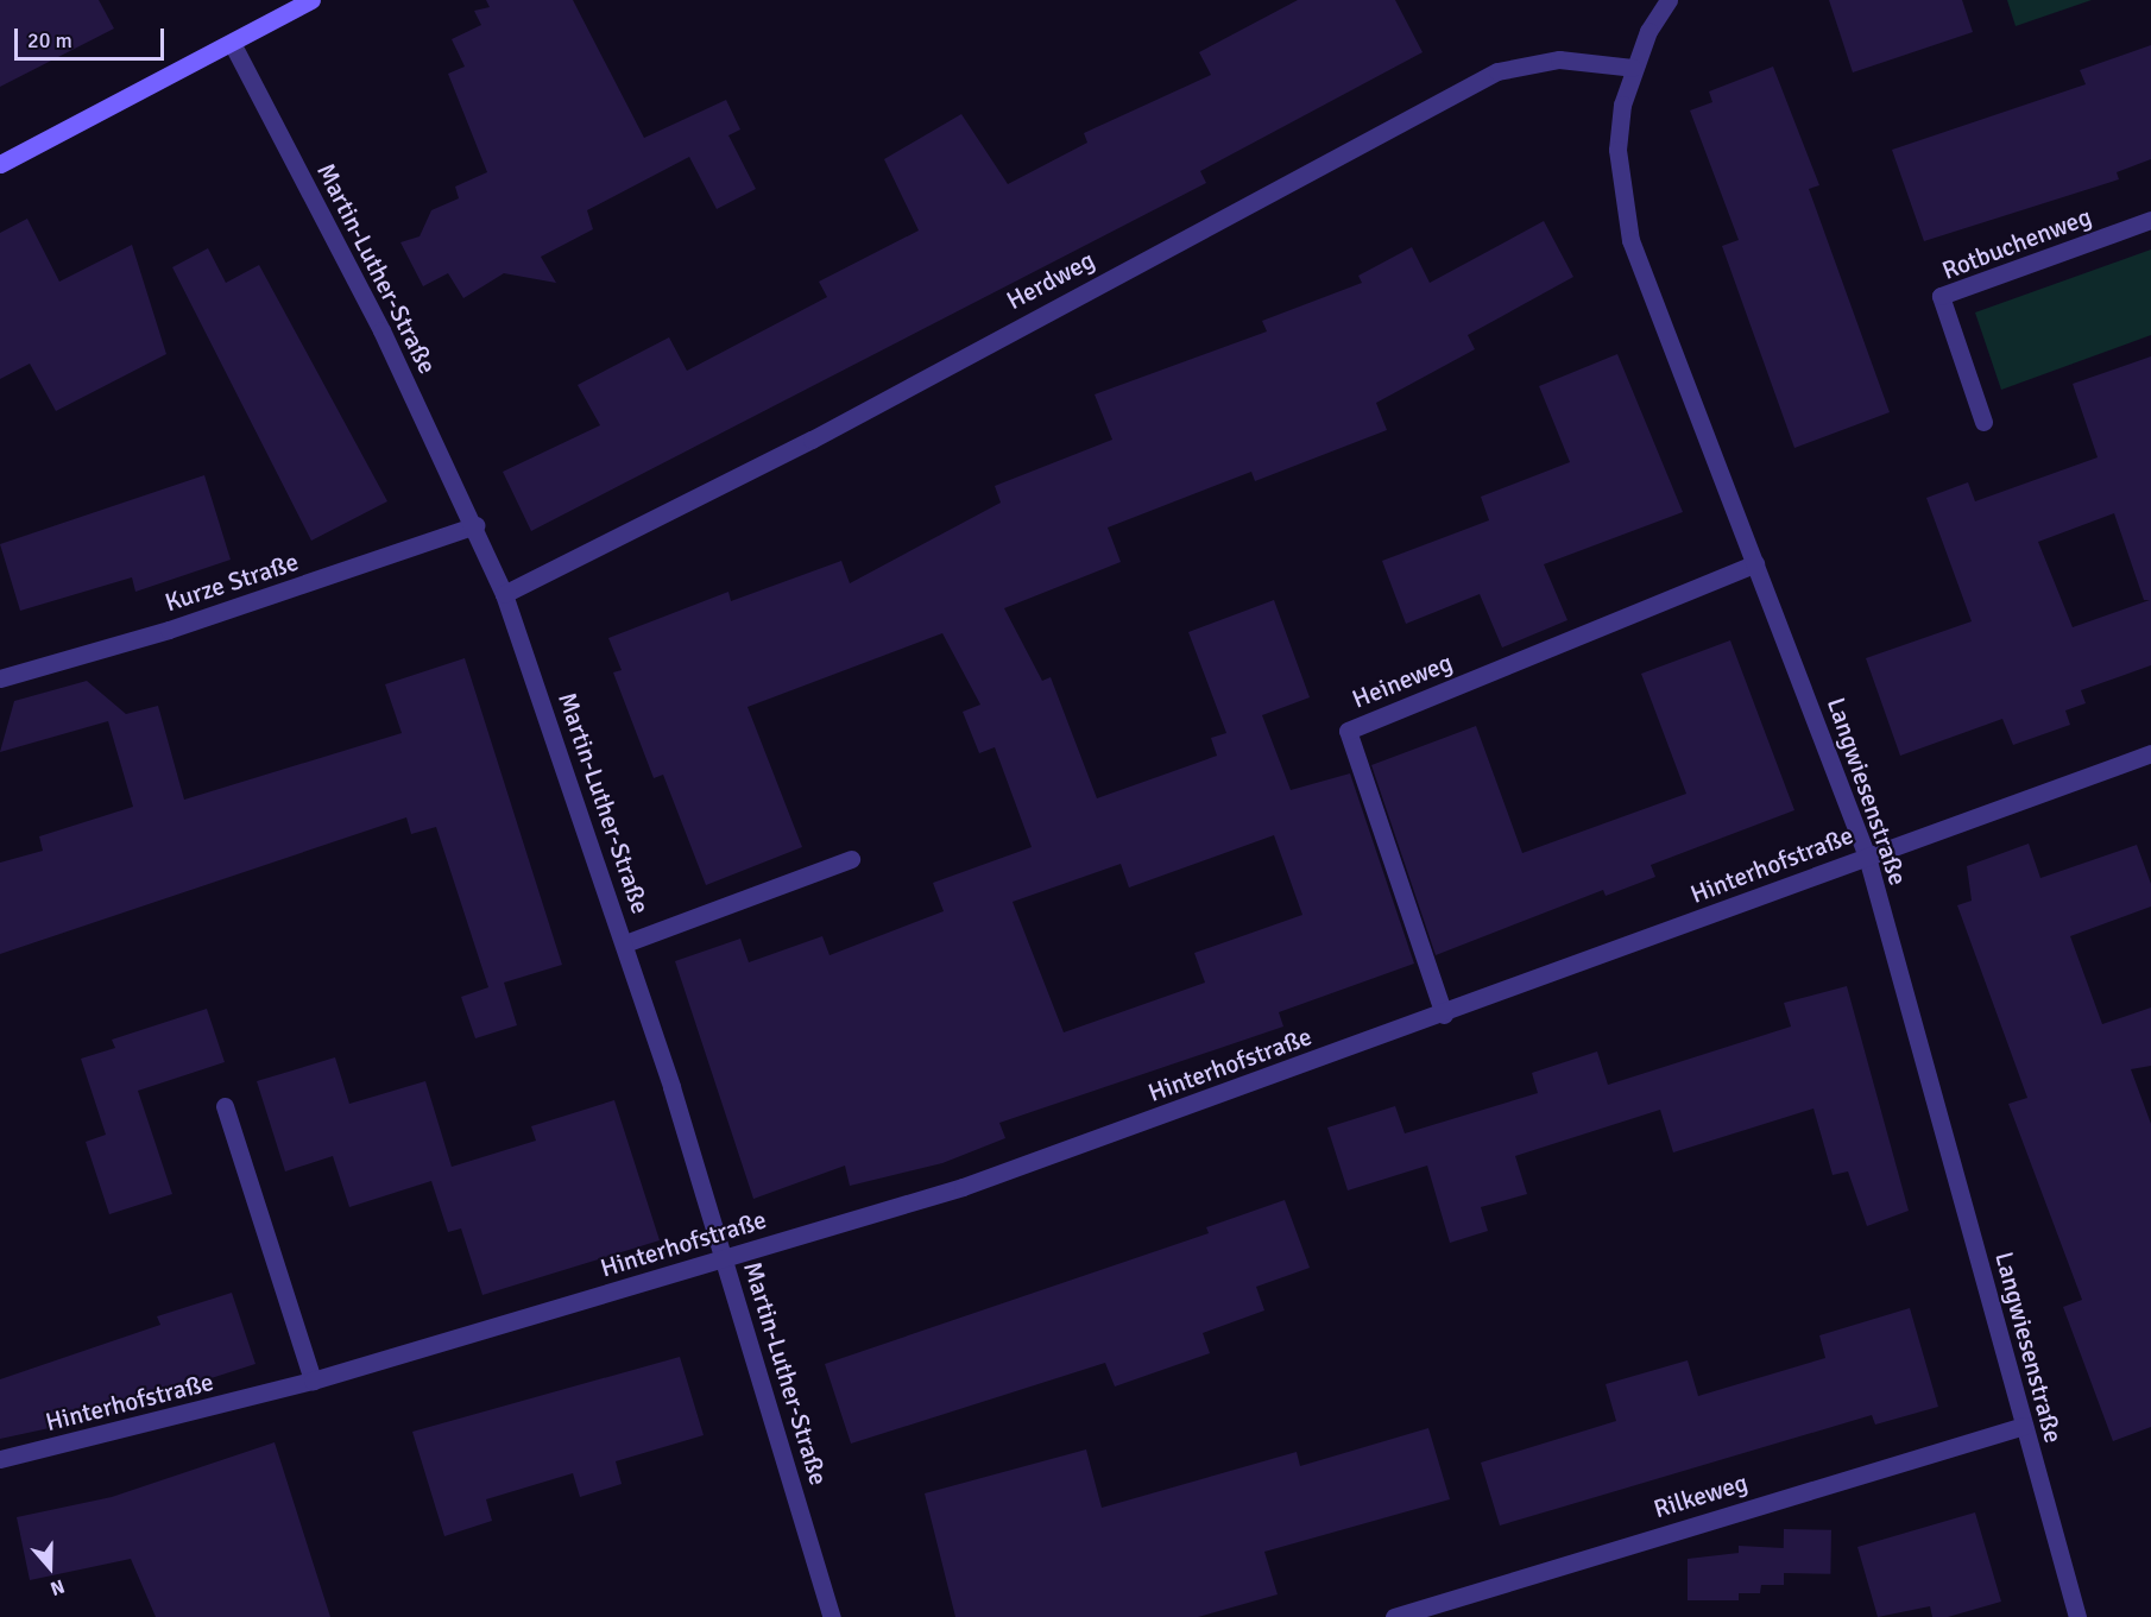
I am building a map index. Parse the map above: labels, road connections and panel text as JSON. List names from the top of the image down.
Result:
{
  "streets": {
    "street": [
      "Rotbuchenweg",
      "Martin-Luther-Straße",
      "Herdweg",
      "Kurze Straße",
      "Heineweg",
      "Langwiesenstraße",
      "Hinterhofstraße",
      "Rilkeweg"
    ]
  },
  "crossings": [
    ["Martin-Luther-Straße", "Herdweg"],
    ["Martin-Luther-Straße", "Kurze Straße"],
    ["Martin-Luther-Straße", "Hinterhofstraße"],
    ["Herdweg", "Langwiesenstraße"],
    ["Heineweg", "Langwiesenstraße"],
    ["Heineweg", "Hinterhofstraße"],
    ["Langwiesenstraße", "Hinterhofstraße"],
    ["Langwiesenstraße", "Rilkeweg"]
  ],
  "scale_bar": "20 m",
  "north": "bottom"
}
